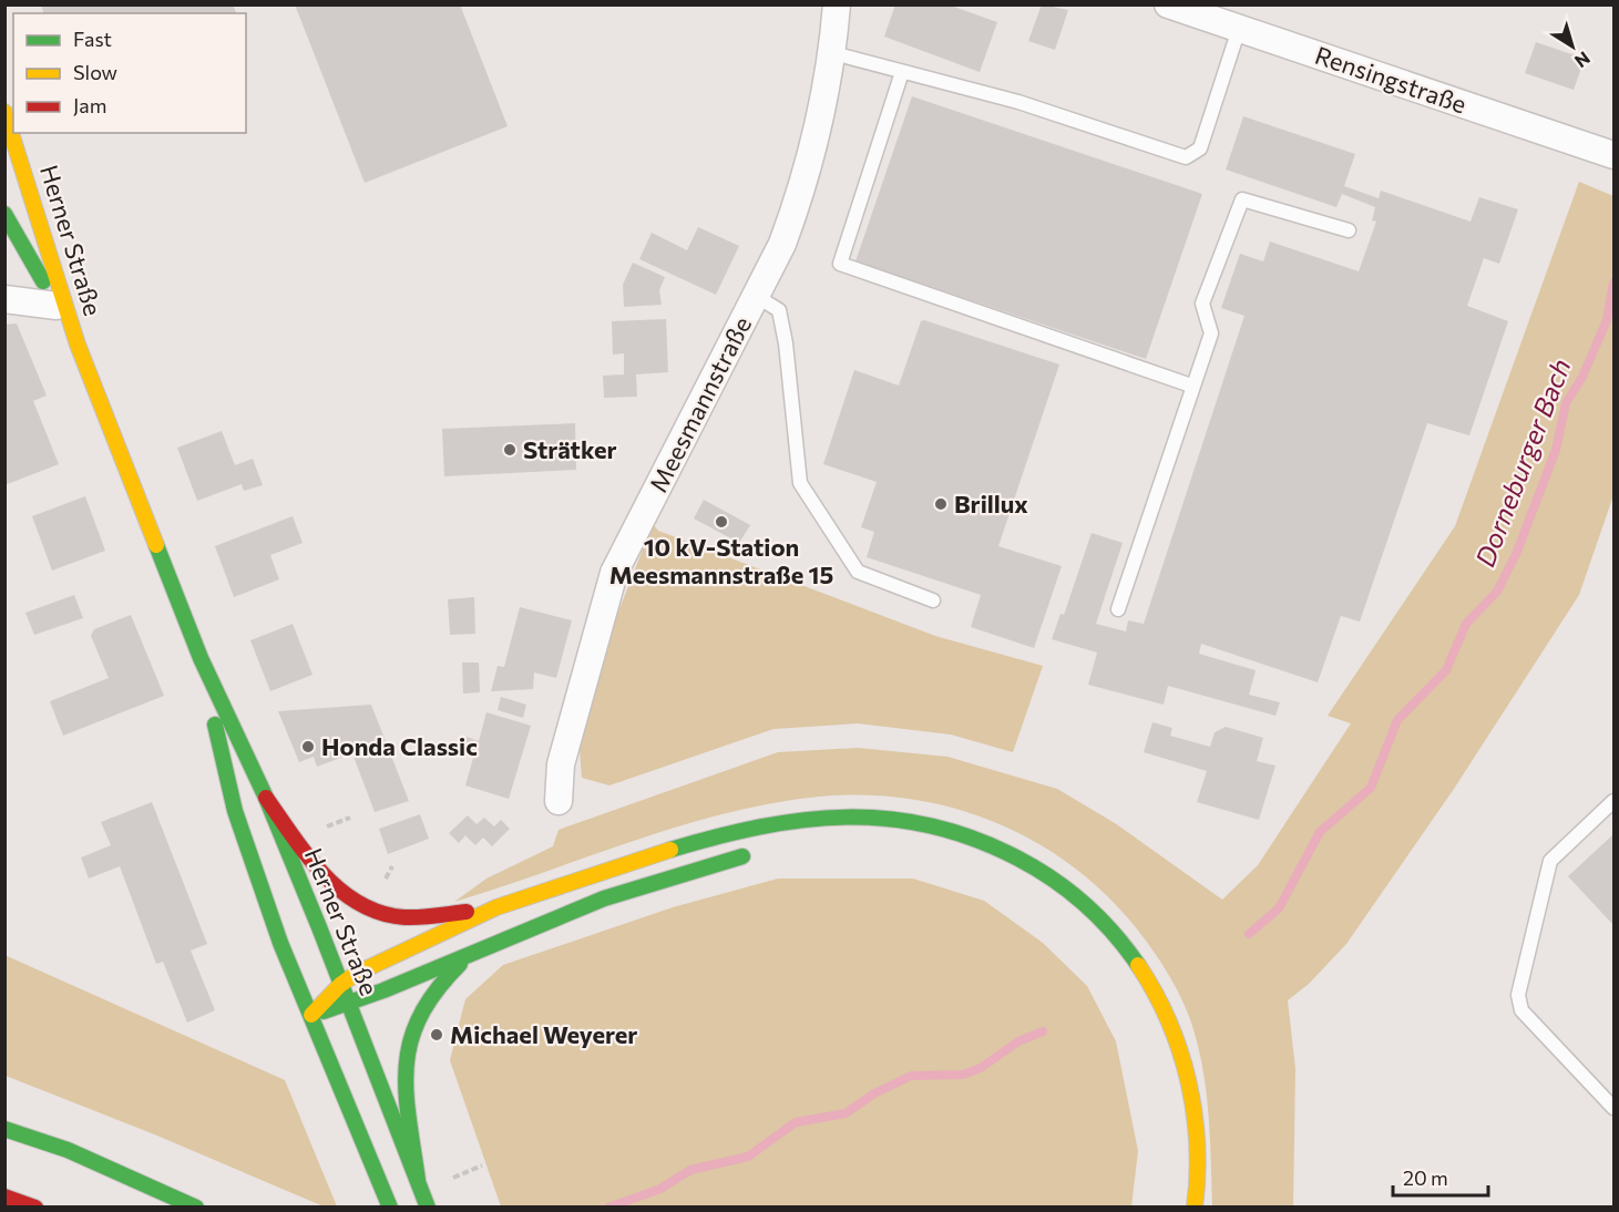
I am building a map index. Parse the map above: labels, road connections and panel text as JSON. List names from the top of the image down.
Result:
{
  "streets": {
    "main road": ["Herner Straße"],
    "street": ["Rensingstraße", "Meesmannstraße"]
  },
  "water": ["Dorneburger Bach"],
  "places": [
    "Strätker",
    "Brillux",
    "10 kV-Station Meesmannstraße 15",
    "Honda Classic",
    "Michael Weyerer"
  ],
  "legend": ["Fast", "Slow", "Jam"],
  "scale_bar": "20 m",
  "north": "bottom right"
}
